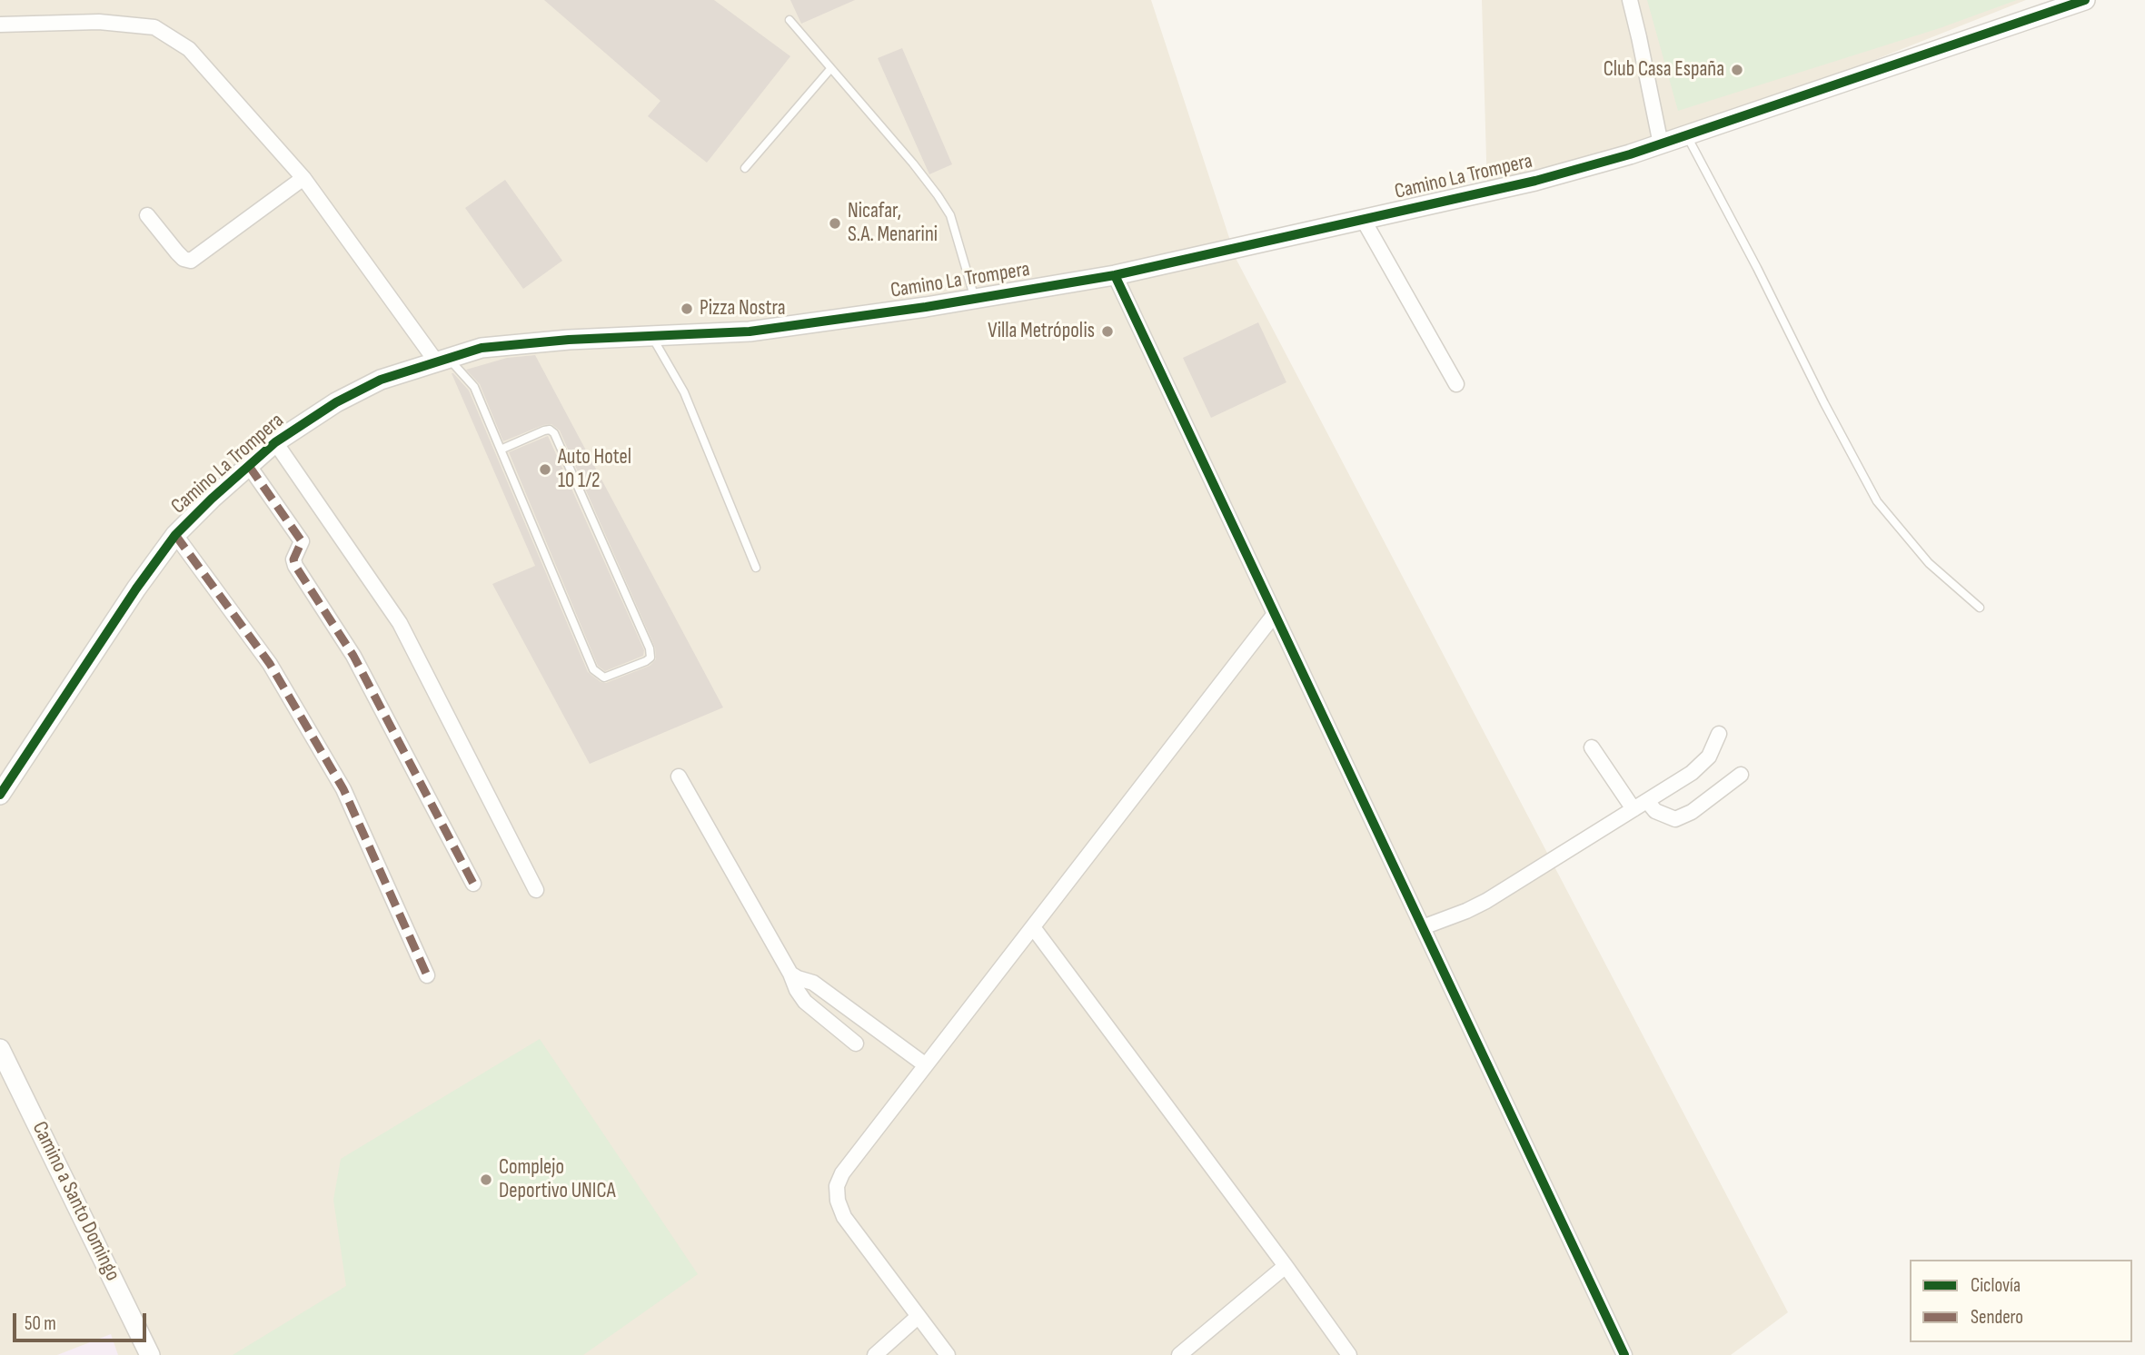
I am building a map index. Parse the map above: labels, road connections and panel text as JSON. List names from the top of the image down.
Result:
{
  "streets": {
    "street": ["Camino La Trompera", "Camino a Santo Domingo"]
  },
  "places": [
    "Club Casa España",
    "Nicafar, S.A. Menarini",
    "Pizza Nostra",
    "Villa Metrópolis",
    "Auto Hotel 10 1/2",
    "Complejo Deportivo UNICA"
  ],
  "legend": ["Ciclovía", "Sendero"],
  "scale_bar": "50 m"
}
